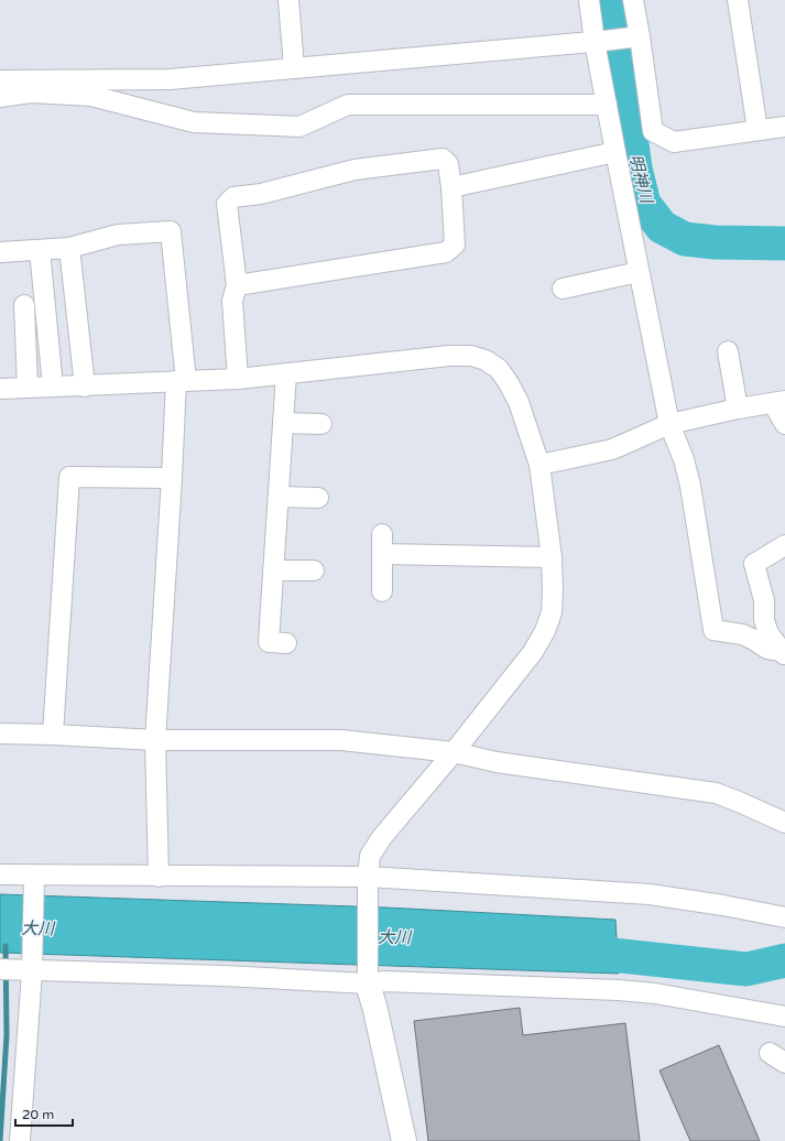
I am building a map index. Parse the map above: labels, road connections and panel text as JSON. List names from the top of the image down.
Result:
{
  "water": ["明神川", "大川"],
  "scale_bar": "20 m"
}
